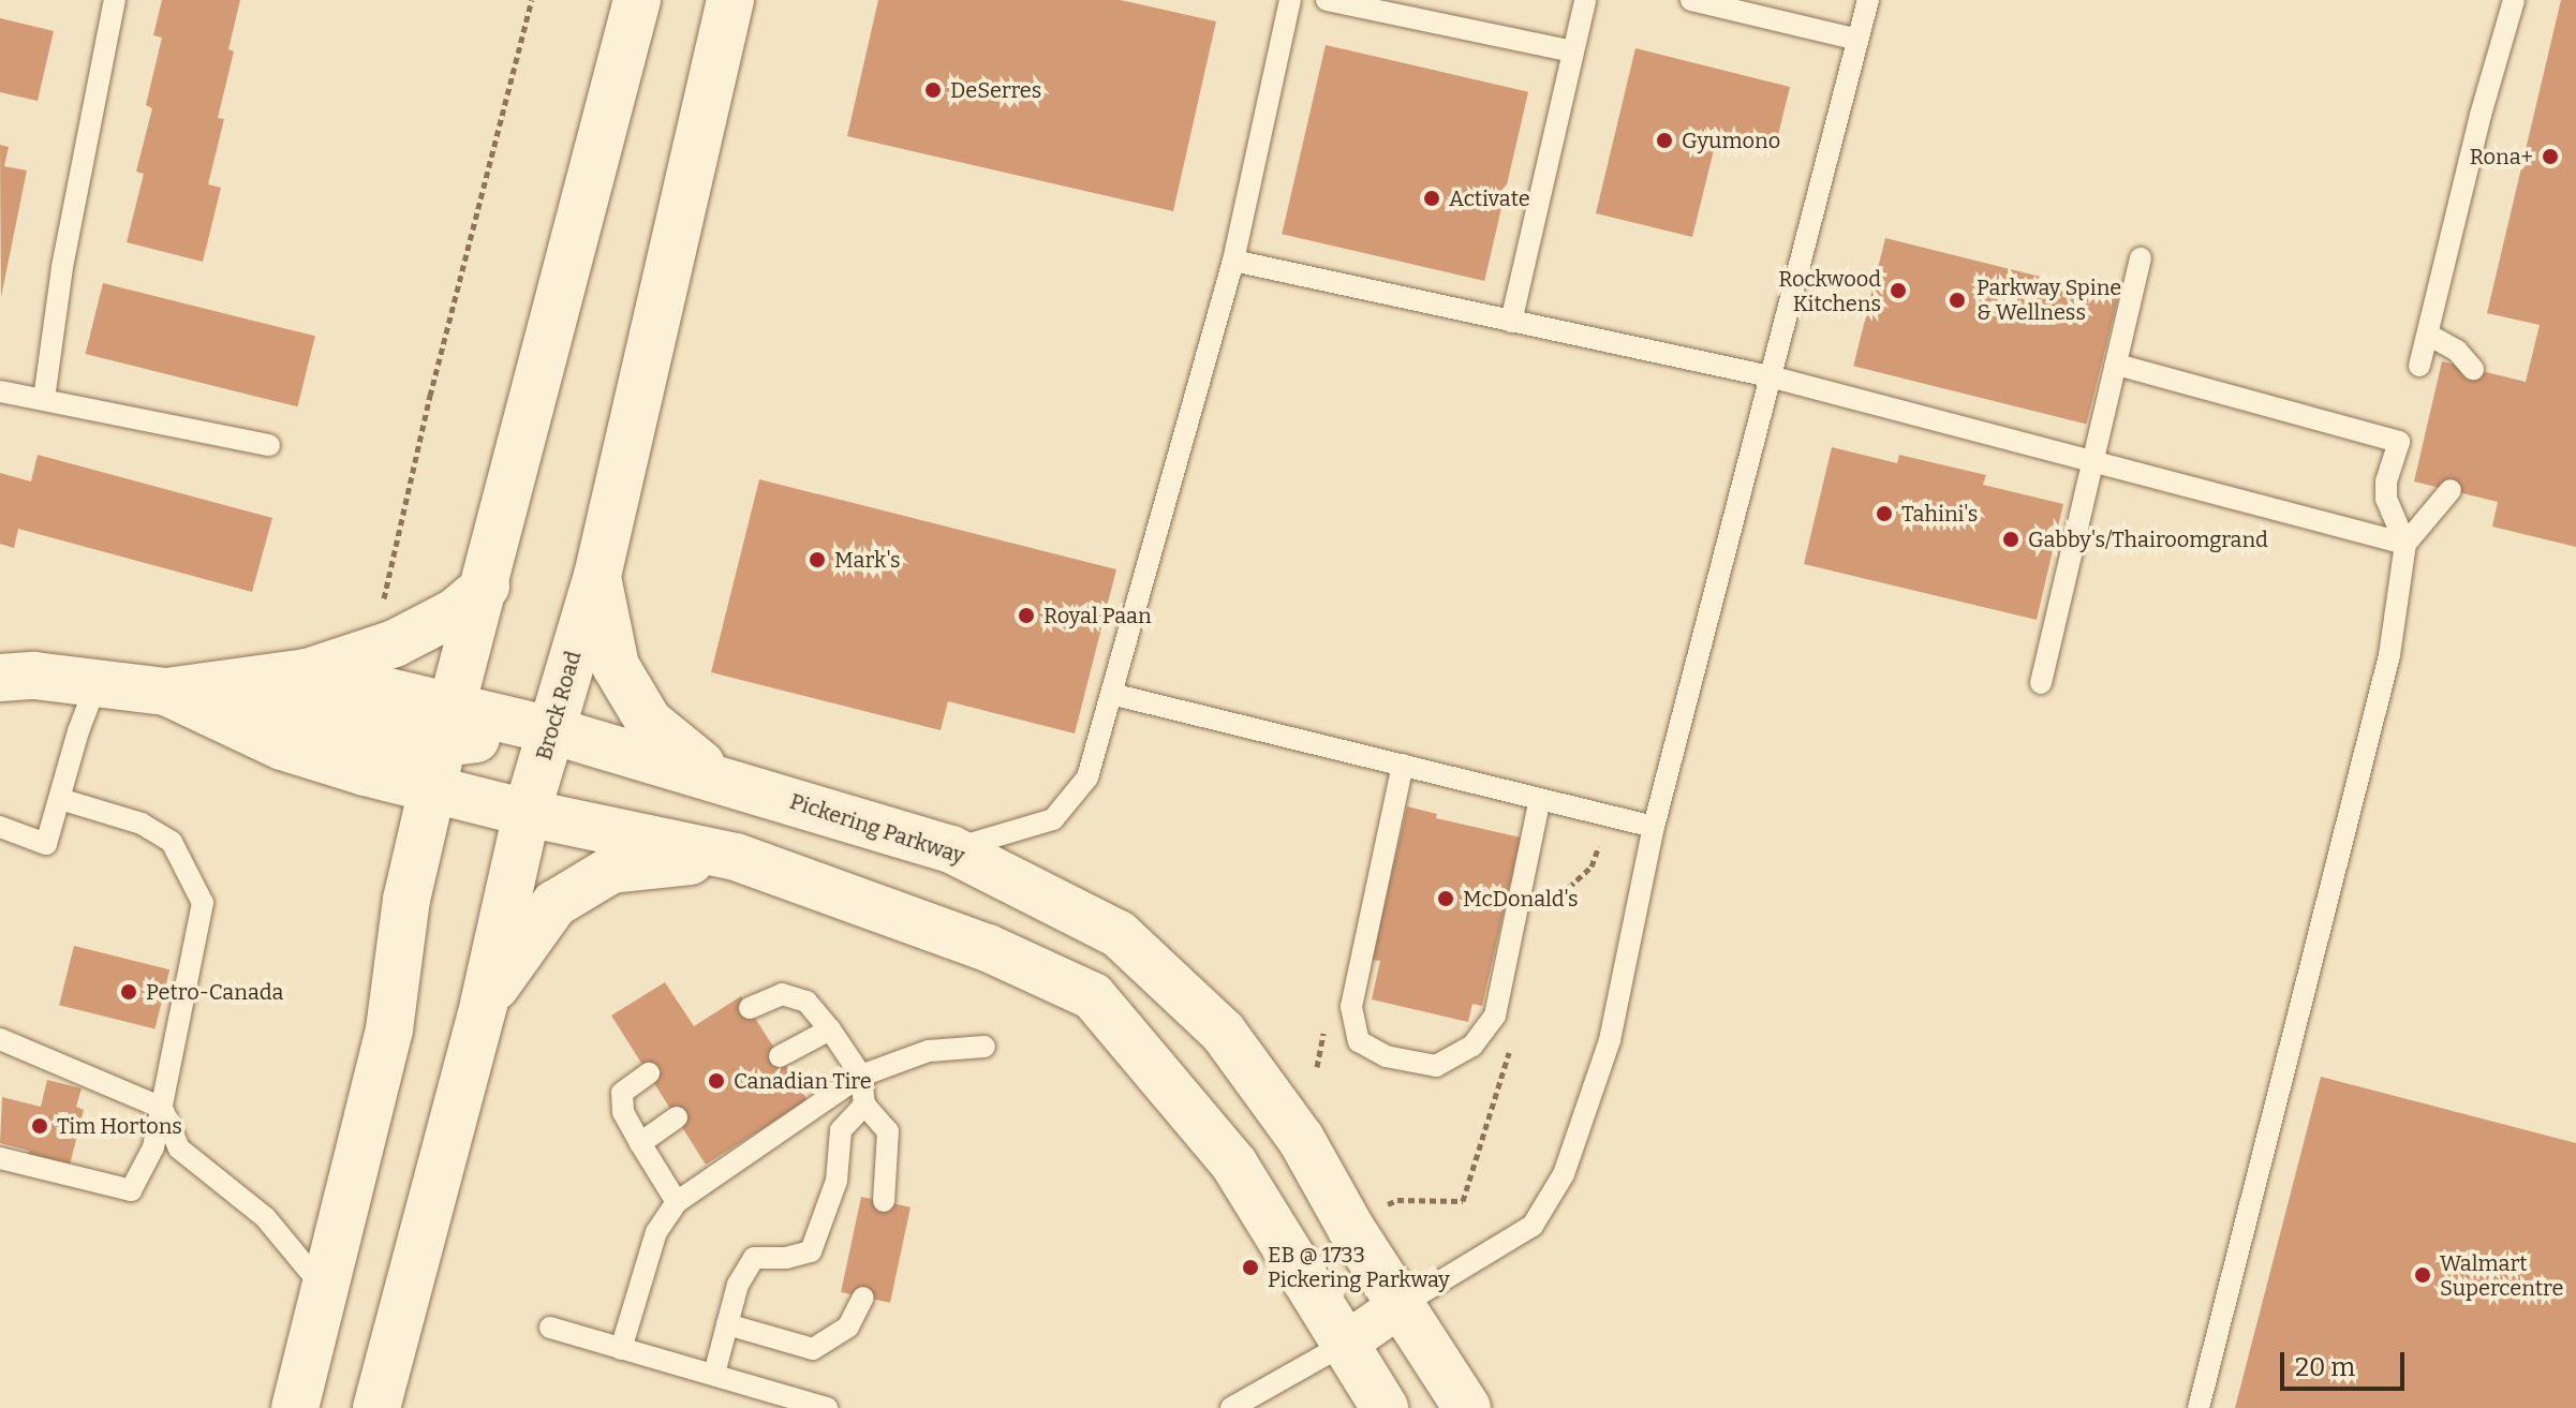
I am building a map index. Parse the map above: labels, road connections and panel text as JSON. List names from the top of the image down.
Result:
{
  "streets": {
    "main road": ["Brock Road", "Pickering Parkway"]
  },
  "crossings": [
    ["Brock Road", "Pickering Parkway"]
  ],
  "places": [
    "DeSerres",
    "Gyumono",
    "Rona+",
    "Activate",
    "Rockwood Kitchens",
    "Parkway Spine & Wellness",
    "Tahini's",
    "Gabby's/Thairoomgrand",
    "Mark's",
    "Royal Paan",
    "McDonald's",
    "Petro-Canada",
    "Canadian Tire",
    "Tim Hortons",
    "EB @ 1733 Pickering Parkway",
    "Walmart Supercentre"
  ],
  "scale_bar": "20 m"
}
